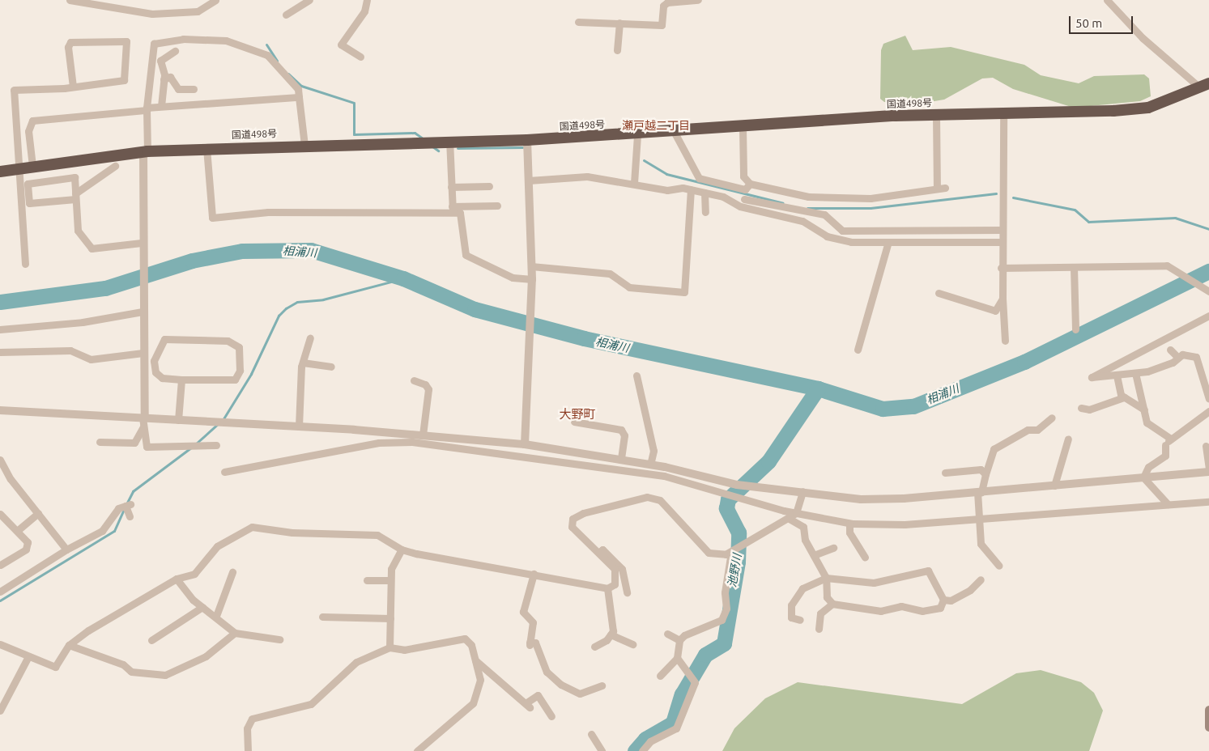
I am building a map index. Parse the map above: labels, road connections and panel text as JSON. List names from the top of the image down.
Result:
{
  "streets": {
    "highway": ["国道498号"]
  },
  "districts": ["瀬戸越二丁目", "大野町"],
  "water": ["相浦川", "池野川"],
  "scale_bar": "50 m"
}
